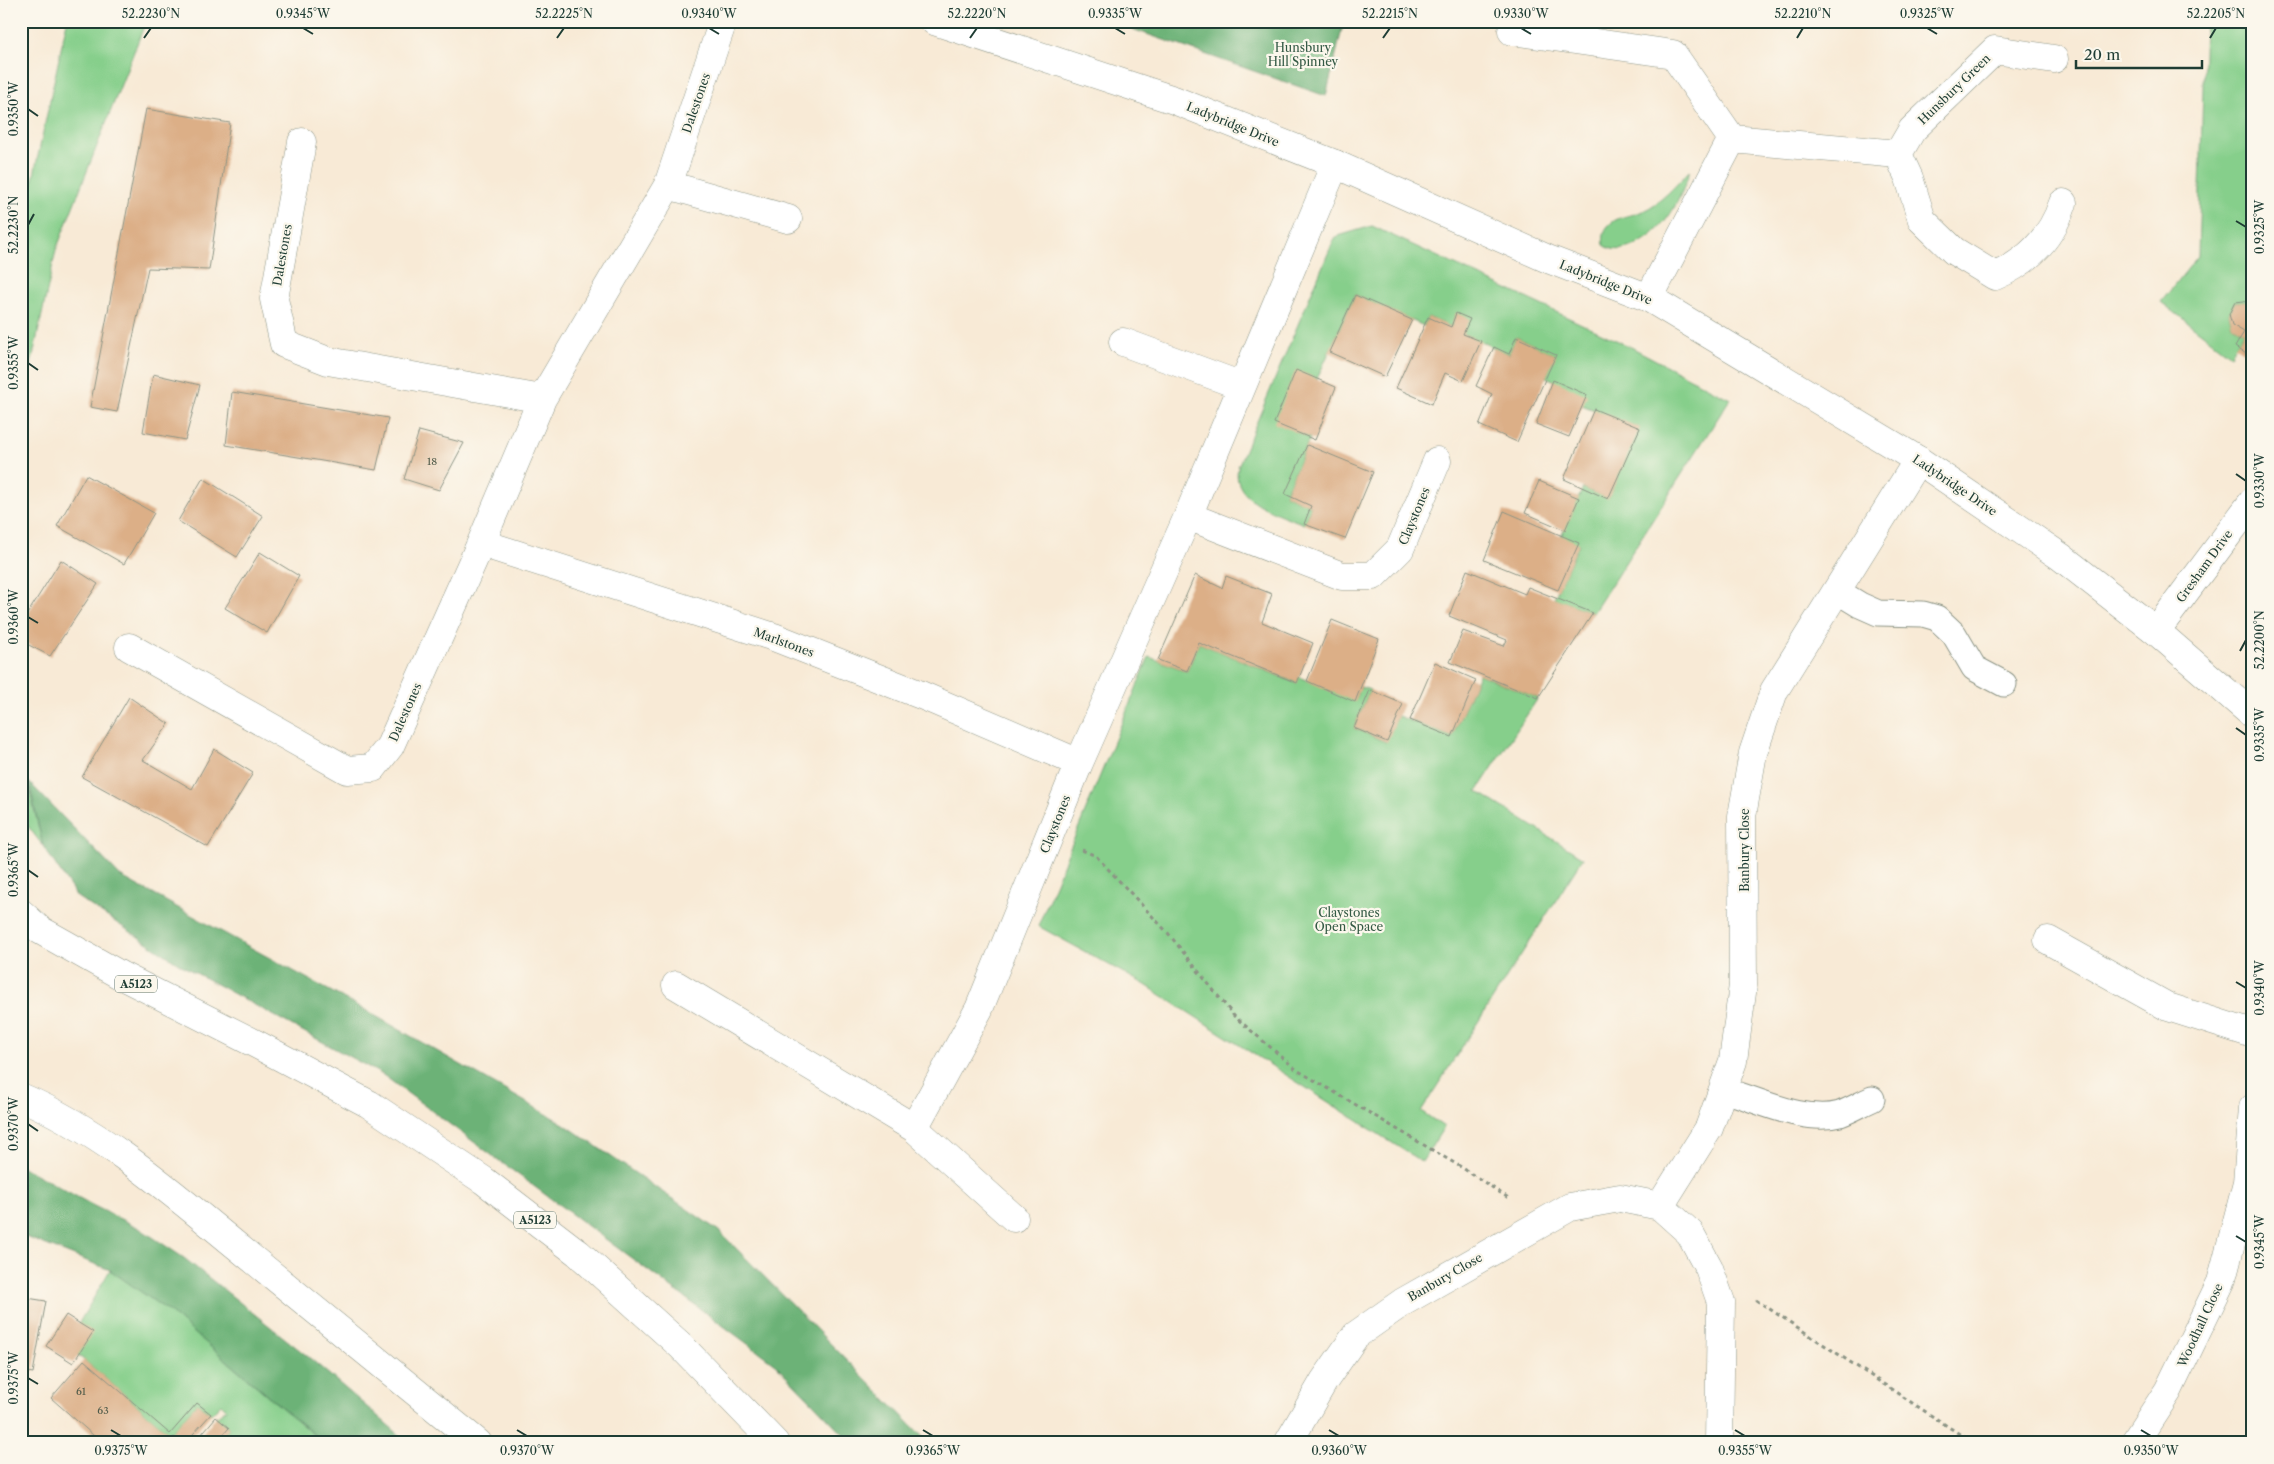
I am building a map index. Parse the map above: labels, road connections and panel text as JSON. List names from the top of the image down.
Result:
{
  "streets": {
    "main road": [
      "Hunsbury Green",
      "Dalestones",
      "Ladybridge Drive",
      "Claystones",
      "Gresham Drive",
      "Marlstones",
      "Banbury Close",
      "A5123",
      "Woodhall Close"
    ]
  },
  "crossings": [
    ["Dalestones", "Marlstones"],
    ["Ladybridge Drive", "Claystones"],
    ["Ladybridge Drive", "Gresham Drive"],
    ["Ladybridge Drive", "Banbury Close"],
    ["Claystones", "Marlstones"]
  ],
  "parks": ["Hunsbury Hill Spinney", "Claystones Open Space"],
  "house_numbers": ["18", "61", "63"],
  "scale_bar": "20 m",
  "coordinates": [
    "52.2230°N",
    "0.9345°W",
    "52.2225°N",
    "0.9340°W",
    "52.2220°N",
    "0.9335°W",
    "52.2215°N",
    "0.9330°W",
    "52.2210°N",
    "0.9325°W",
    "52.2205°N",
    "0.9350°W",
    "0.9355°W",
    "0.9360°W",
    "52.2200°N",
    "0.9365°W",
    "0.9370°W",
    "0.9375°W"
  ]
}
